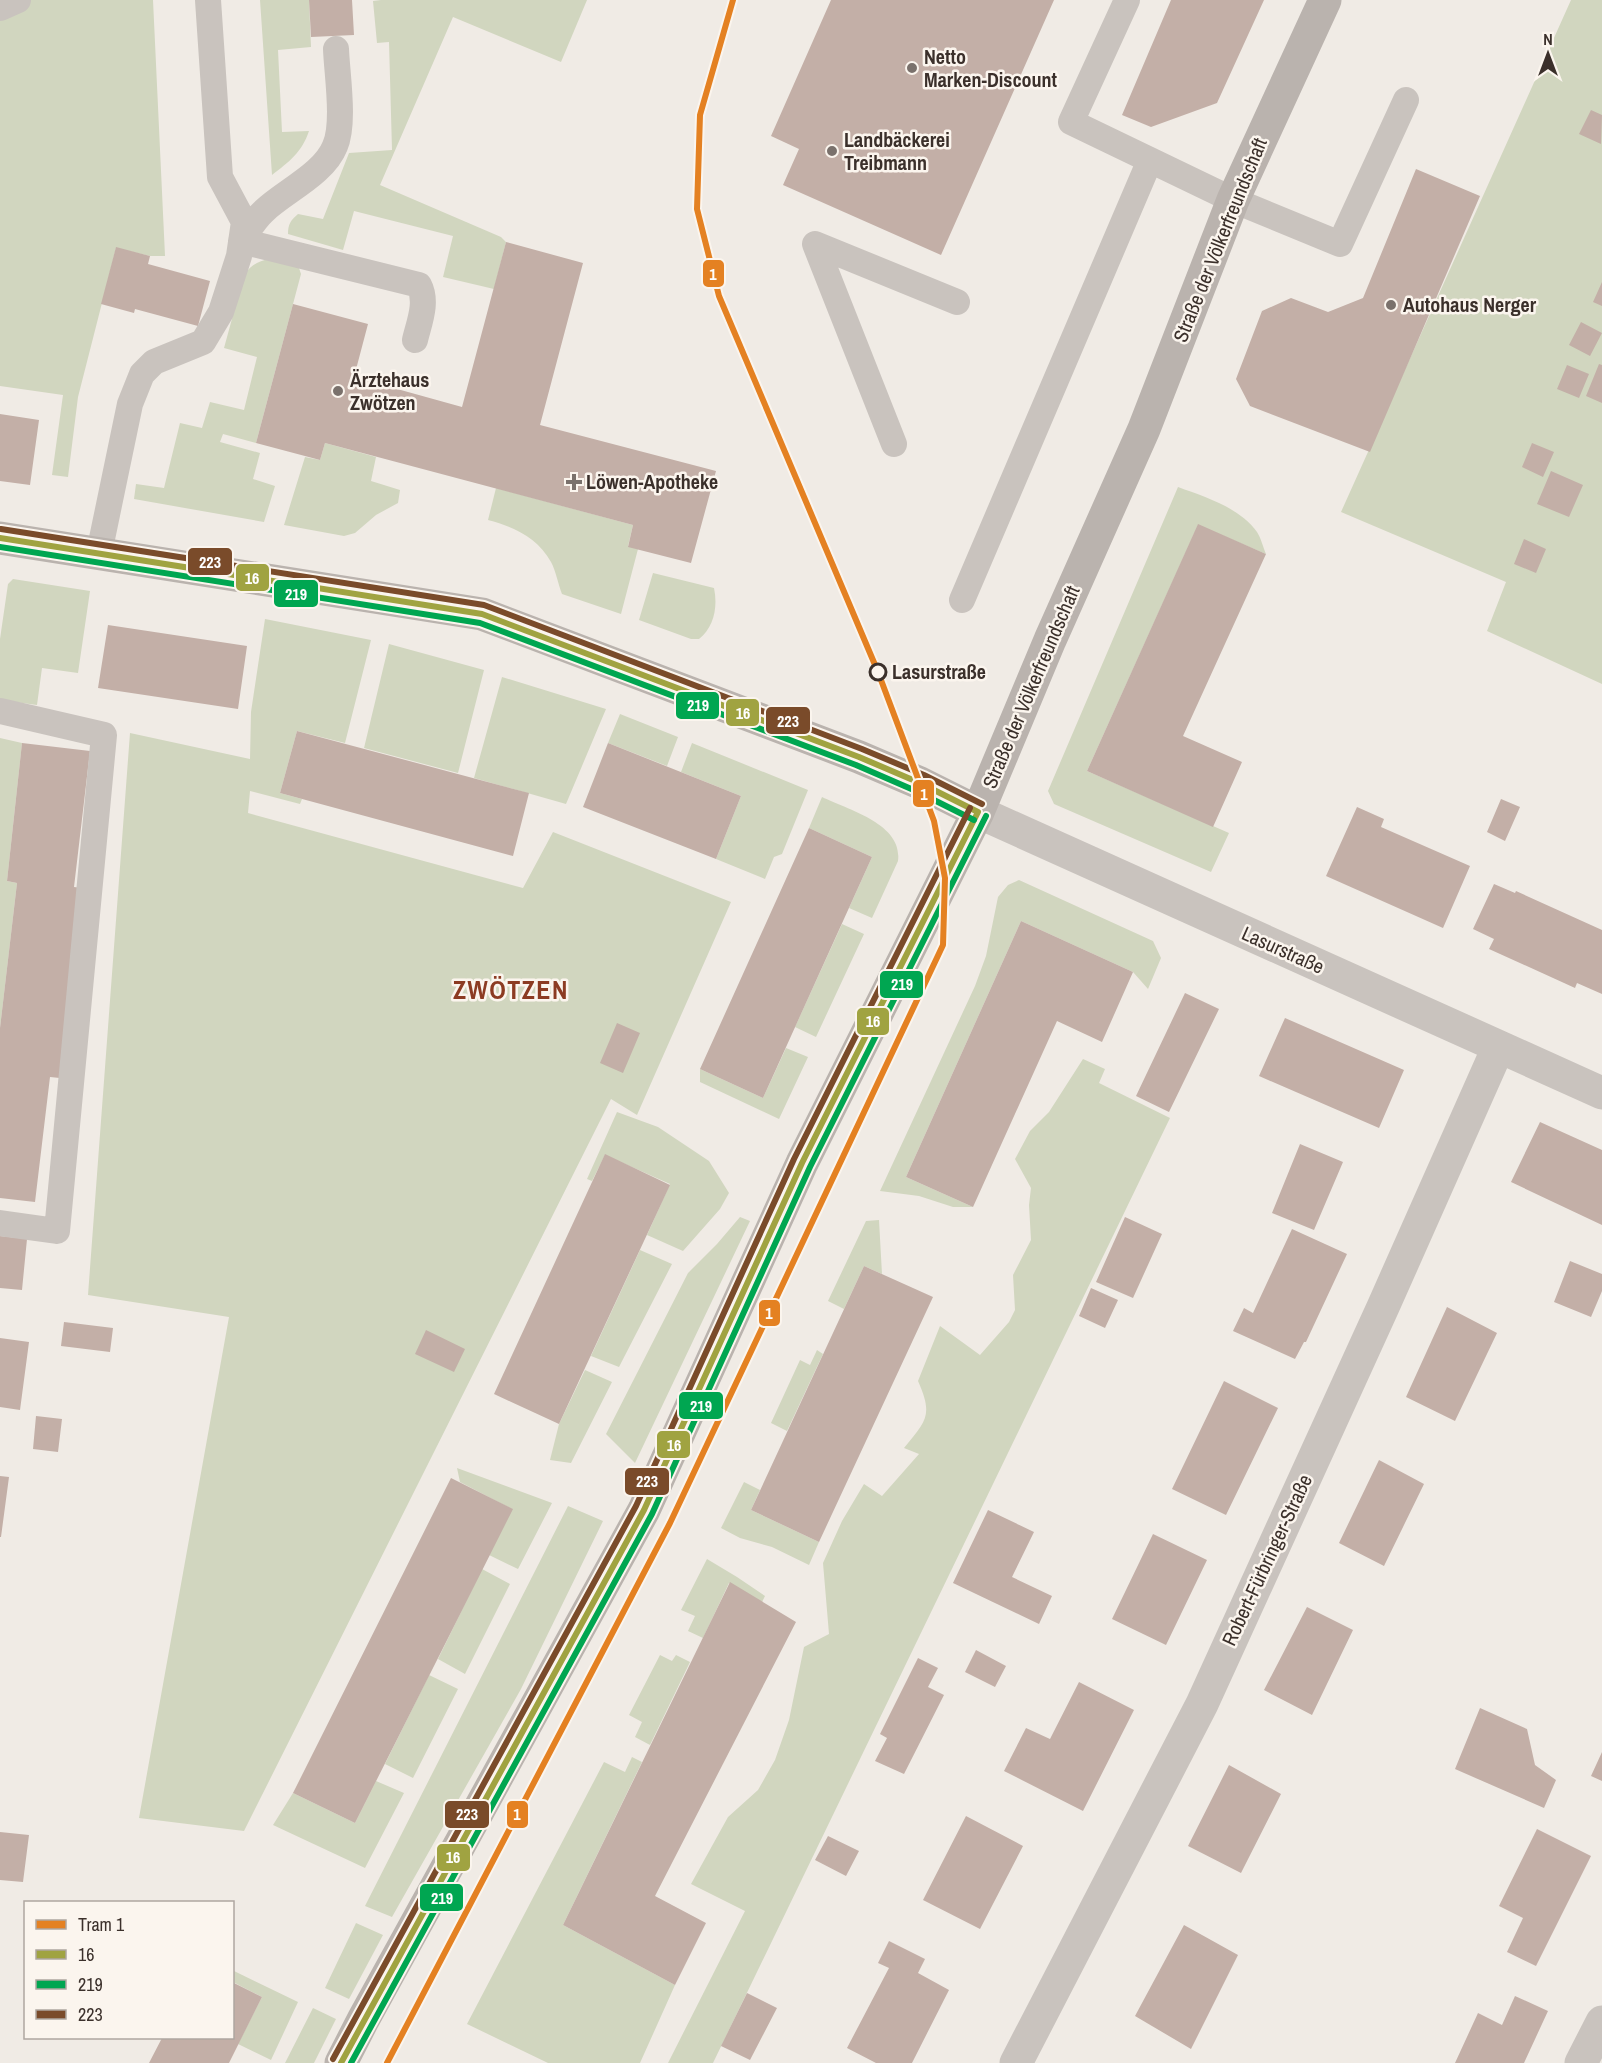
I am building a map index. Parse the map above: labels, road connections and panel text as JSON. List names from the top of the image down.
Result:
{
  "streets": {
    "main road": ["Straße der Völkerfreundschaft", "Lasurstraße"],
    "street": ["Robert-Fürbringer-Straße"]
  },
  "crossings": [
    ["Straße der Völkerfreundschaft", "Lasurstraße"],
    ["Lasurstraße", "Robert-Fürbringer-Straße"]
  ],
  "districts": ["ZWÖTZEN"],
  "places": {
    "other": [
      "Netto Marken-Discount",
      "Landbäckerei Treibmann",
      "Autohaus Nerger",
      "Ärztehaus Zwötzen",
      "Lasurstraße"
    ],
    "health": ["Löwen-Apotheke"]
  },
  "lines": [
    "tram line 1",
    "transit line 223",
    "transit line 16",
    "transit line 219"
  ],
  "legend": [
    "Tram 1",
    "16",
    "219",
    "223"
  ],
  "north": "top"
}
